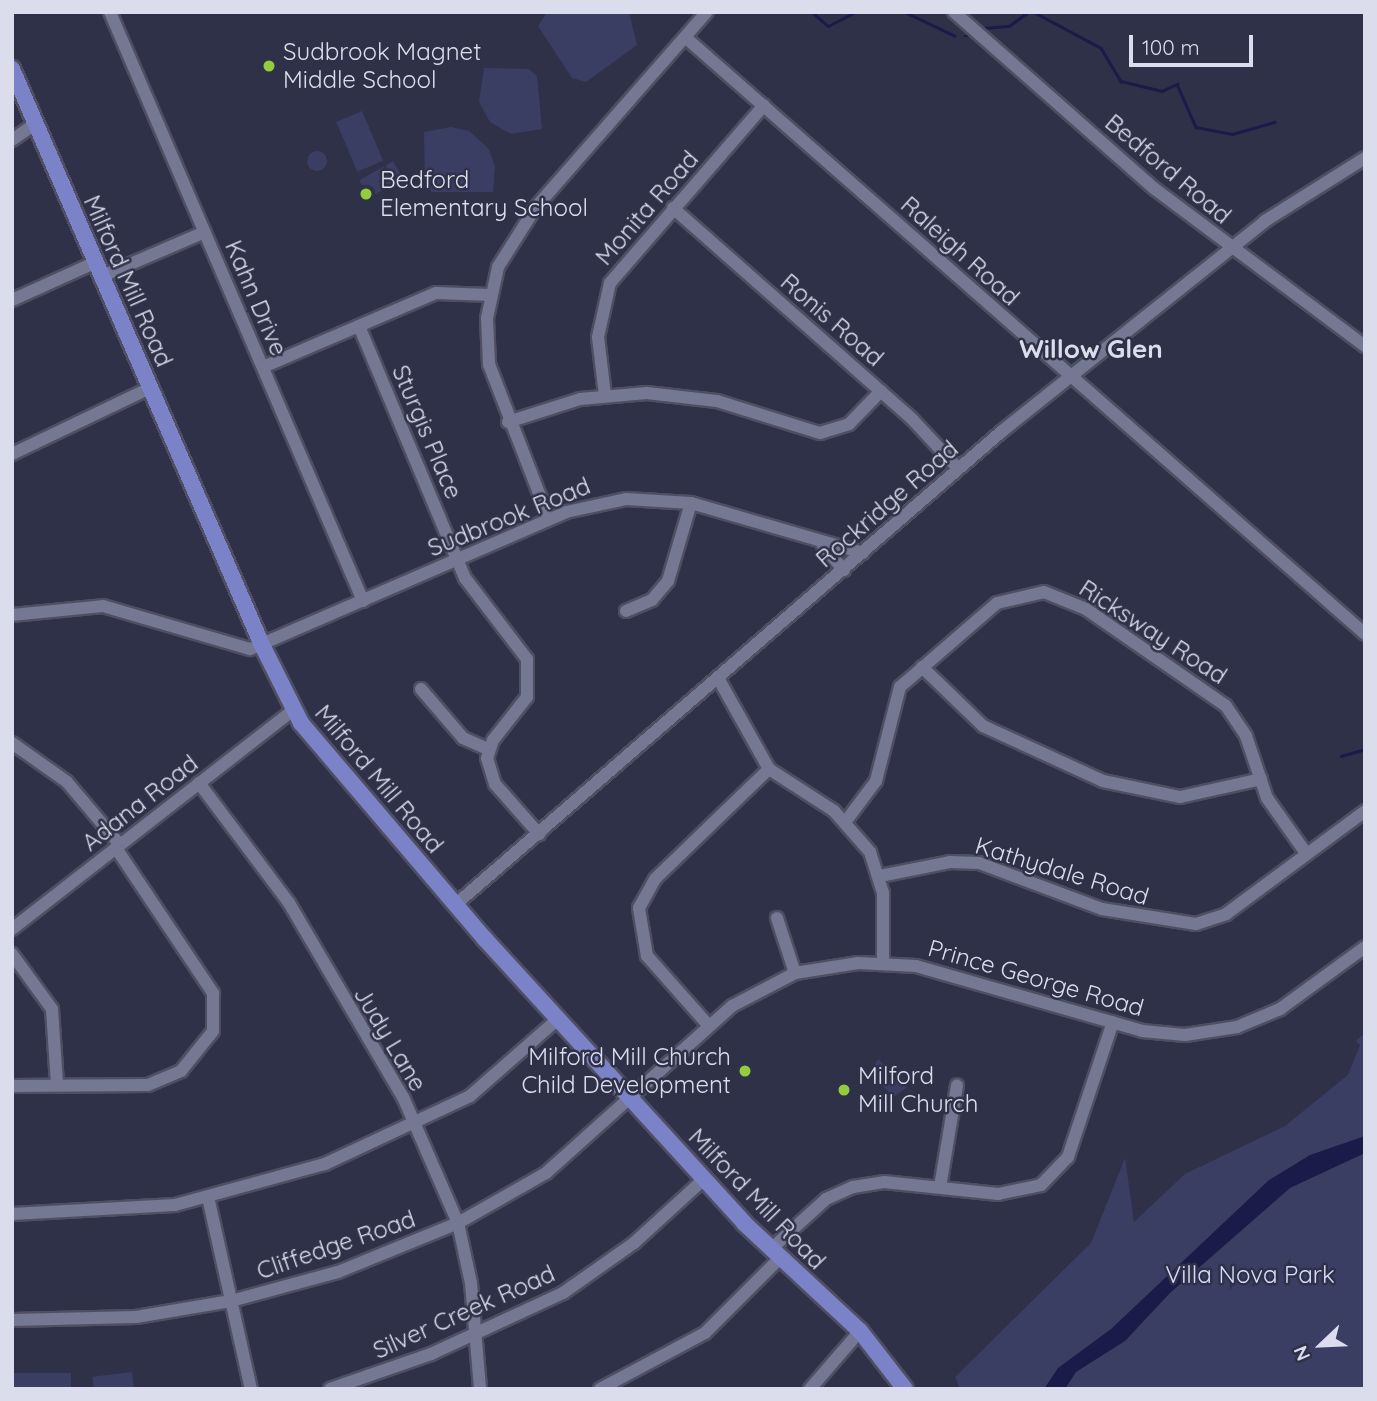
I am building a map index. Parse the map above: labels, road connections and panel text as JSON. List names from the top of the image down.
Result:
{
  "streets": {
    "main road": ["Milford Mill Road"],
    "street": [
      "Bedford Road",
      "Monita Road",
      "Raleigh Road",
      "Kahn Drive",
      "Ronis Road",
      "Sturgis Place",
      "Rockridge Road",
      "Sudbrook Road",
      "Ricksway Road",
      "Adana Road",
      "Kathydale Road",
      "Prince George Road",
      "Judy Lane",
      "Cliffedge Road",
      "Silver Creek Road"
    ]
  },
  "crossings": [
    ["Bedford Road", "Rockridge Road"],
    ["Monita Road", "Raleigh Road"],
    ["Monita Road", "Ronis Road"],
    ["Raleigh Road", "Rockridge Road"],
    ["Milford Mill Road", "Rockridge Road"],
    ["Milford Mill Road", "Sudbrook Road"],
    ["Milford Mill Road", "Adana Road"],
    ["Milford Mill Road", "Prince George Road"],
    ["Milford Mill Road", "Cliffedge Road"],
    ["Milford Mill Road", "Silver Creek Road"],
    ["Kahn Drive", "Sudbrook Road"],
    ["Ronis Road", "Rockridge Road"],
    ["Sturgis Place", "Sudbrook Road"],
    ["Rockridge Road", "Sudbrook Road"],
    ["Ricksway Road", "Kathydale Road"],
    ["Adana Road", "Judy Lane"],
    ["Prince George Road", "Cliffedge Road"],
    ["Judy Lane", "Cliffedge Road"],
    ["Judy Lane", "Silver Creek Road"]
  ],
  "districts": ["Willow Glen"],
  "parks": ["Villa Nova Park"],
  "places": [
    "Sudbrook Magnet Middle School",
    "Bedford Elementary School",
    "Milford Mill Church Child Development",
    "Milford Mill Church"
  ],
  "scale_bar": "100 m",
  "north": "bottom left"
}
